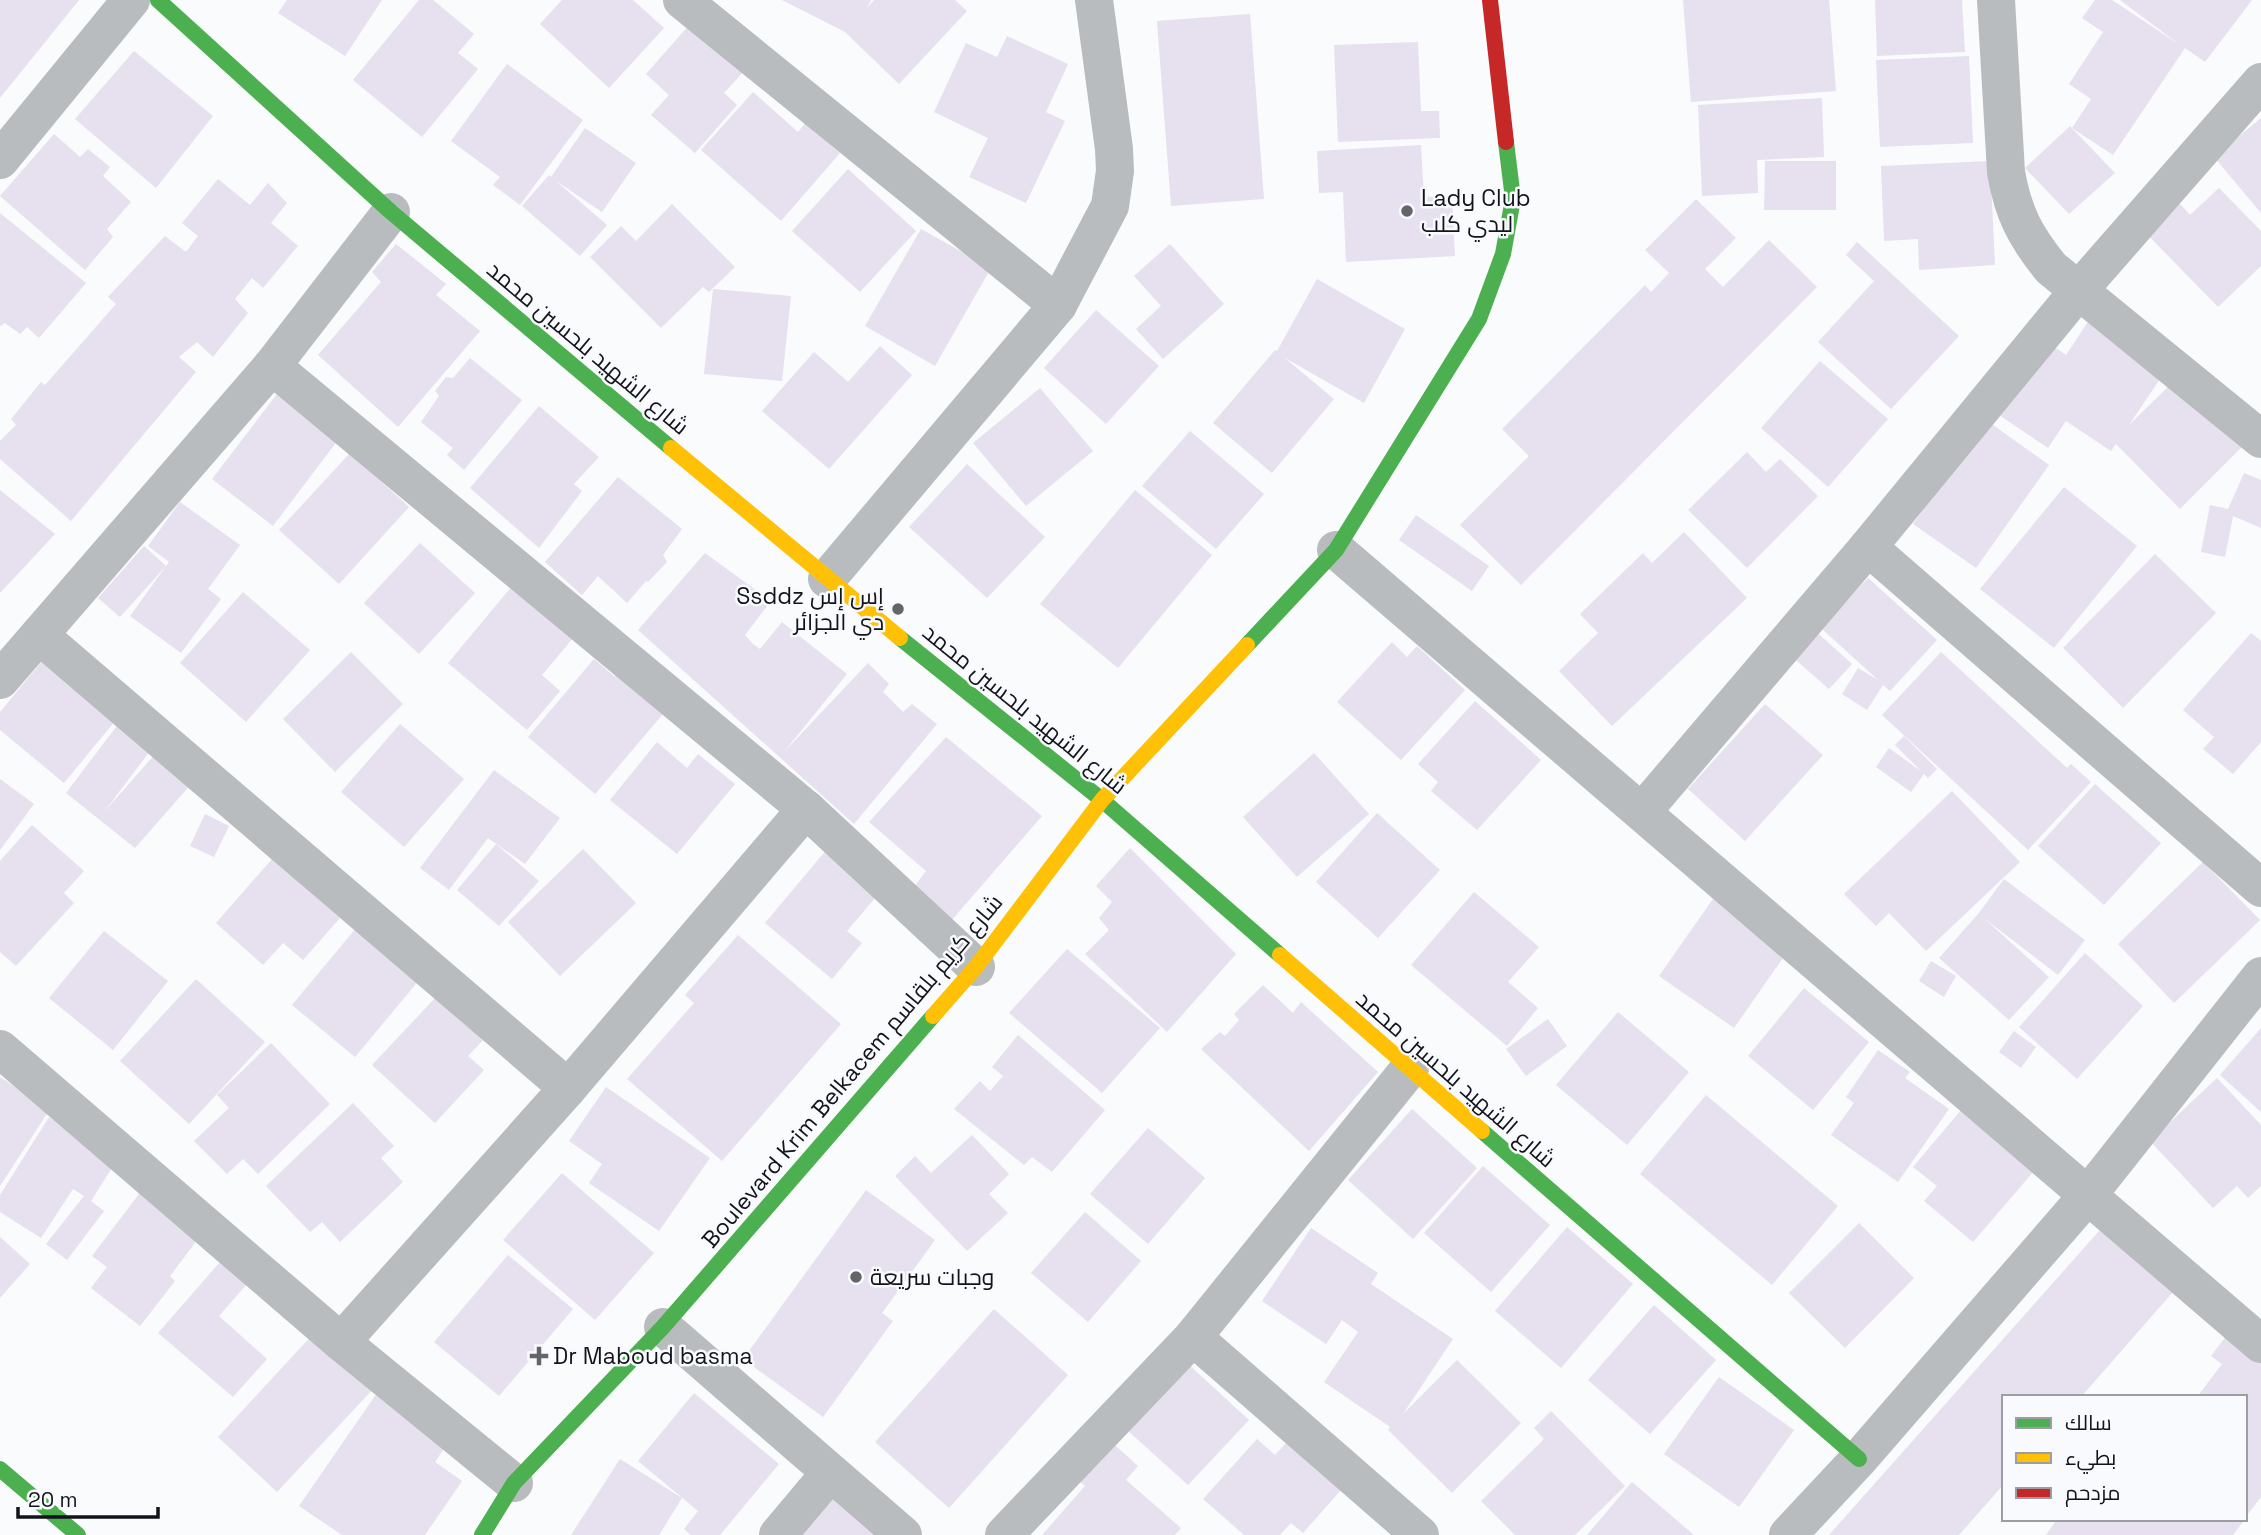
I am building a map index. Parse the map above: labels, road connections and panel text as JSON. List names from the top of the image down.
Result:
{
  "streets": {
    "street": ["شارع الشهيد بلحسين محمد", "Boulevard Krim Belkacem شارع كريم بلقاسم"]
  },
  "crossings": [
    ["شارع الشهيد بلحسين محمد", "Boulevard Krim Belkacem شارع كريم بلقاسم"]
  ],
  "places": {
    "other": ["Lady Club ليدي كلب", "Ssddz إس إس دي الجزائر", "وجبات سريعة"],
    "health": ["Dr Maboud basma"]
  },
  "legend": ["سالك", "بطيء", "مزدحم"],
  "scale_bar": "20 m"
}
